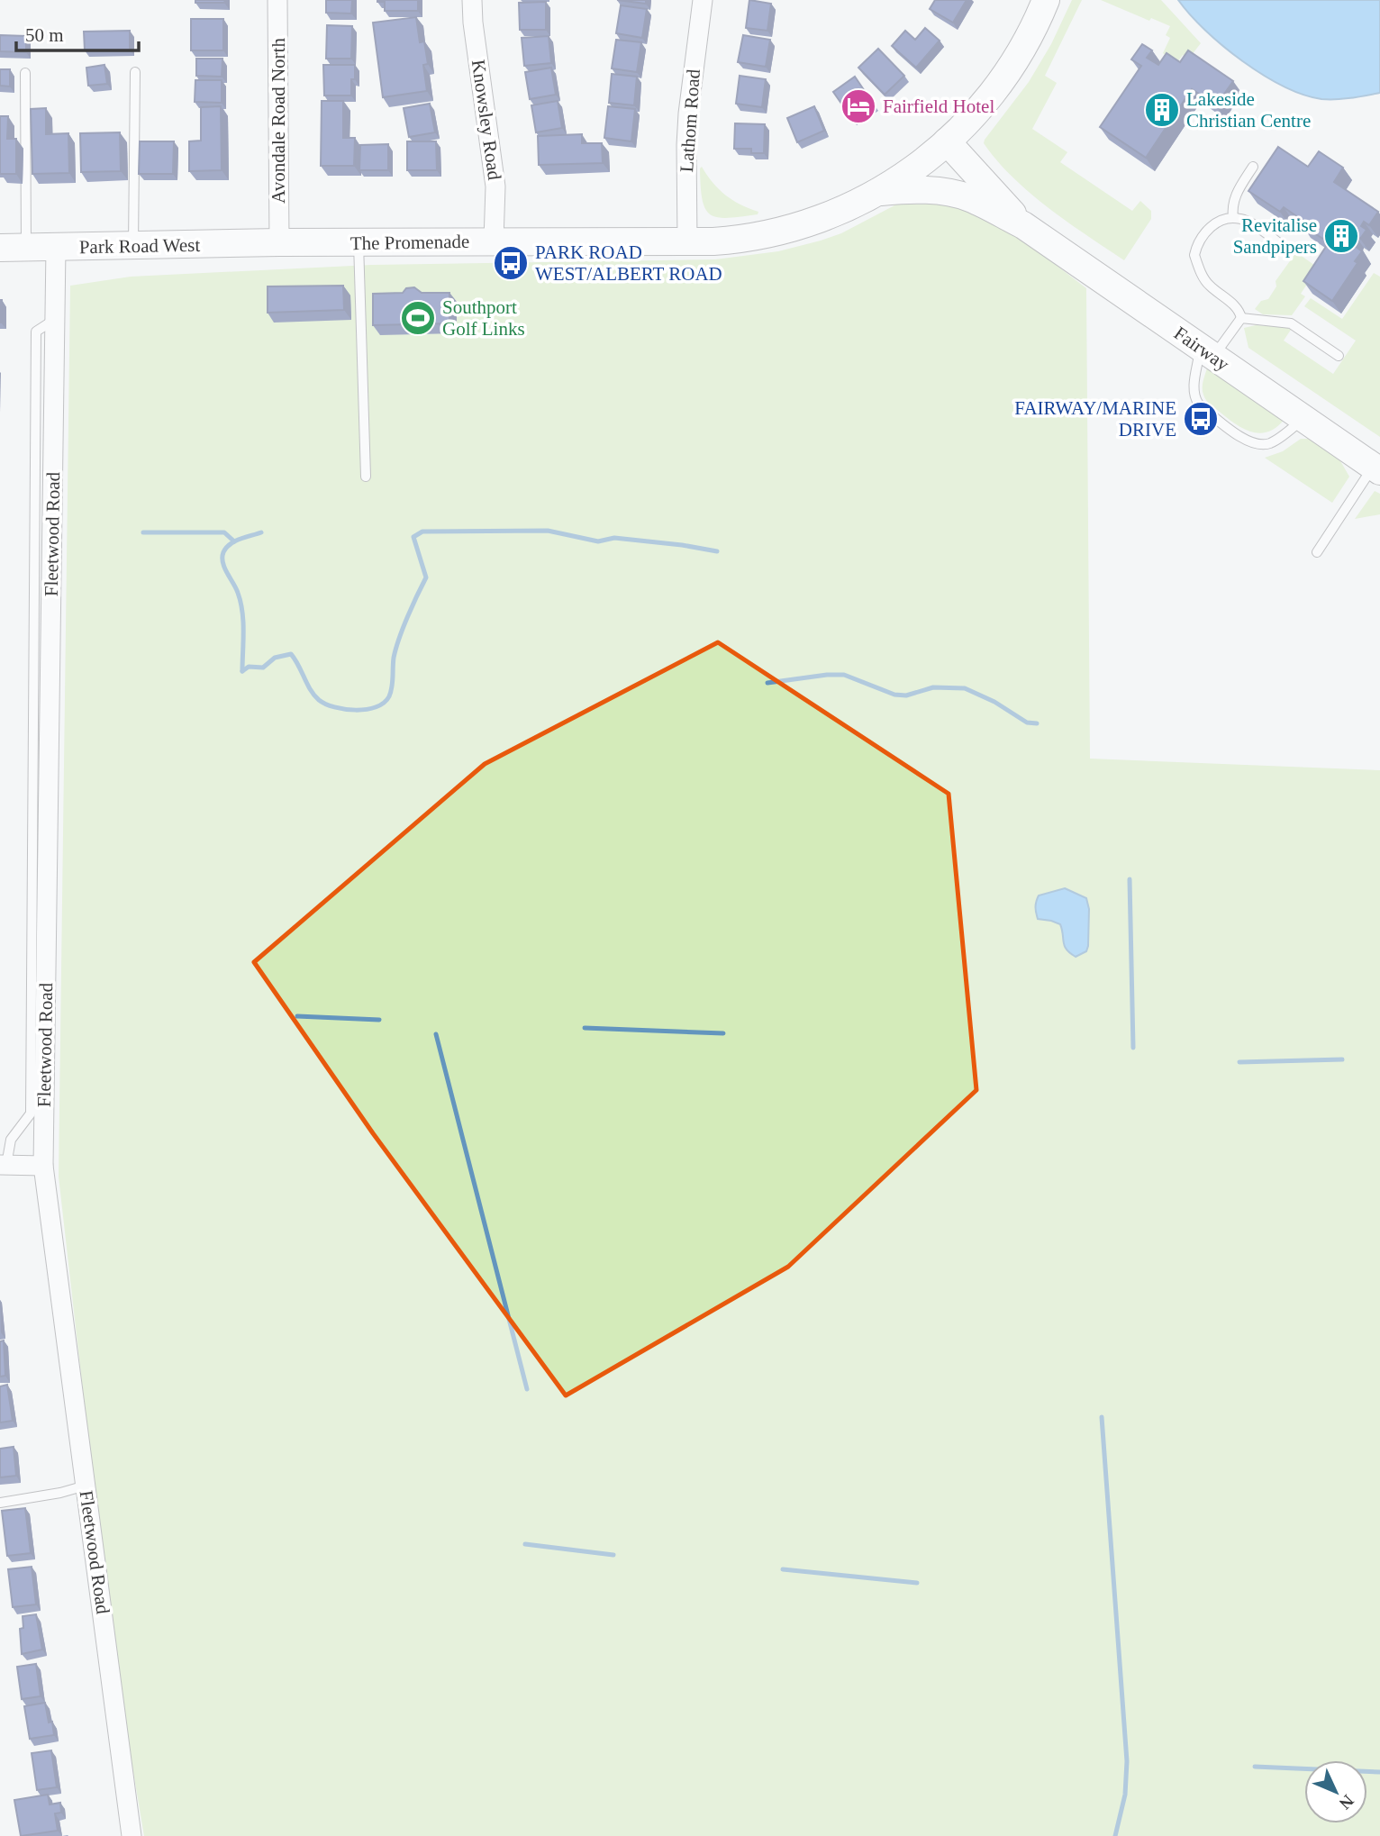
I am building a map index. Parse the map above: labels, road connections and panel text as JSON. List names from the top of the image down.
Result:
{
  "streets": {
    "street": [
      "Knowsley Road",
      "Avondale Road North",
      "Lathom Road",
      "The Promenade",
      "Park Road West",
      "Fairway",
      "Fleetwood Road"
    ]
  },
  "crossings": [
    ["Knowsley Road", "The Promenade"],
    ["Avondale Road North", "The Promenade"],
    ["Avondale Road North", "Park Road West"],
    ["Lathom Road", "The Promenade"],
    ["The Promenade", "Park Road West"],
    ["The Promenade", "Fairway"],
    ["Park Road West", "Fleetwood Road"]
  ],
  "places": {
    "hotel": ["Fairfield Hotel"],
    "building": ["Lakeside Christian Centre", "Revitalise Sandpipers"],
    "bus stop": ["PARK ROAD WEST/ALBERT ROAD", "FAIRWAY/MARINE DRIVE"],
    "sports": ["Southport Golf Links"]
  },
  "scale_bar": "50 m",
  "north": "bottom right"
}
